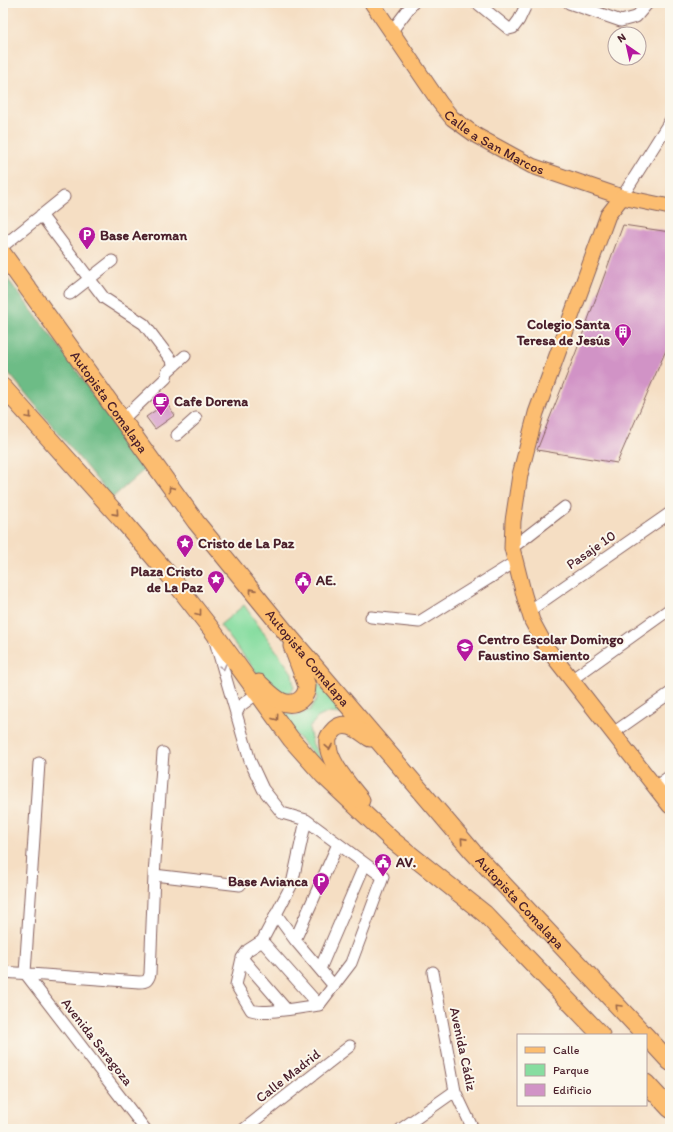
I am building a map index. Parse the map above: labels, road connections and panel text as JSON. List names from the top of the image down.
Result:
{
  "streets": {
    "highway": ["Autopista Comalapa"],
    "main road": ["Calle a San Marcos"],
    "street": [
      "Pasaje 10",
      "Avenida Saragoza",
      "Avenida Cádiz",
      "Calle Madrid"
    ]
  },
  "places": {
    "parking": ["Base Aeroman", "Base Avianca"],
    "building": ["Colegio Santa Teresa de Jesús"],
    "cafe": ["Cafe Dorena"],
    "place": ["Cristo de La Paz", "Plaza Cristo de La Paz"],
    "public building": ["AE.", "AV."],
    "school or university": ["Centro Escolar Domingo Faustino Samiento"]
  },
  "legend": ["Calle", "Parque", "Edificio"],
  "north": "top left"
}
